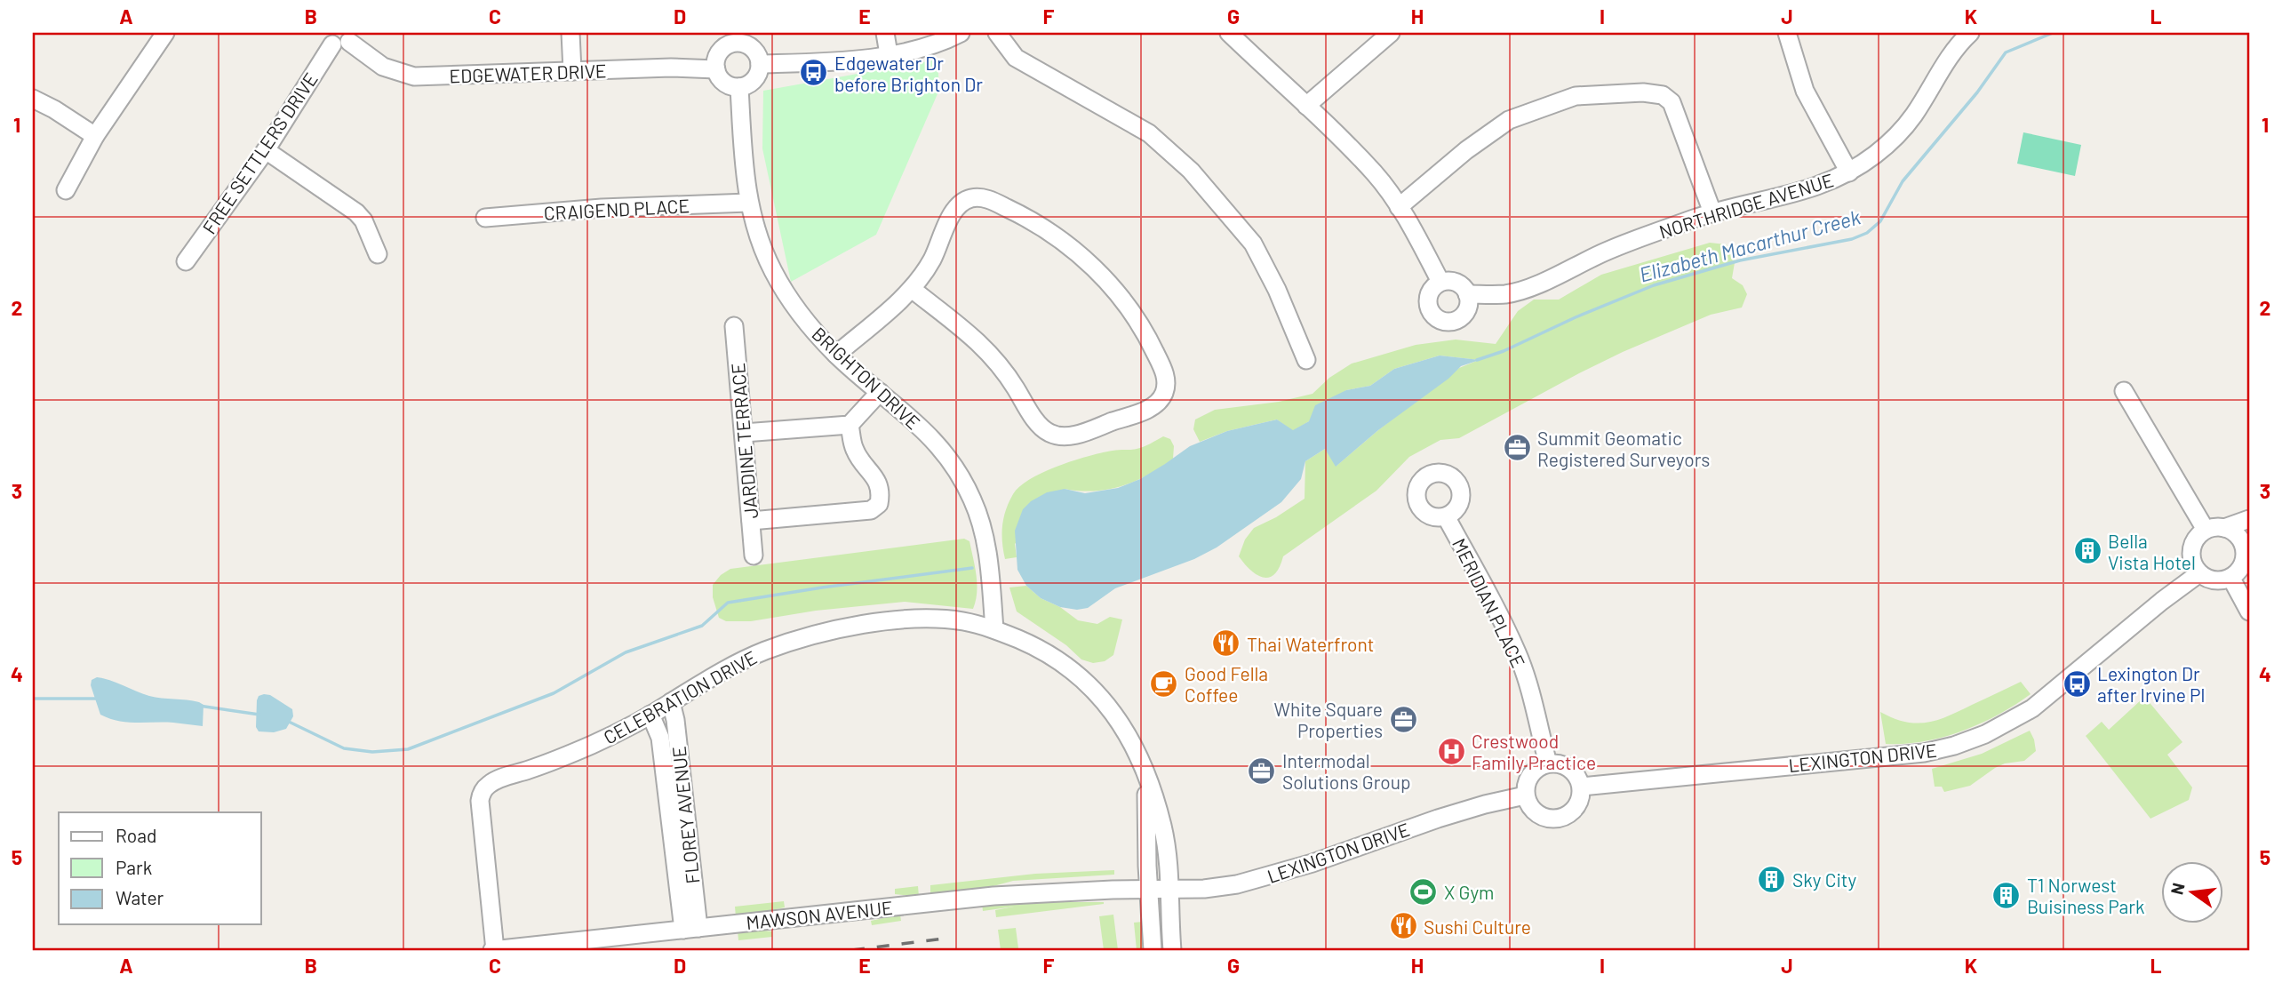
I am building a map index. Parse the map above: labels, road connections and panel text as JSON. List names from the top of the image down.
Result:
{
  "streets": {
    "street": [
      "EDGEWATER DRIVE",
      "FREE SETTLERS DRIVE",
      "NORTHRIDGE AVENUE",
      "CRAIGEND PLACE",
      "BRIGHTON DRIVE",
      "JARDINE TERRACE",
      "MERIDIAN PLACE",
      "CELEBRATION DRIVE",
      "LEXINGTON DRIVE",
      "FLOREY AVENUE",
      "MAWSON AVENUE"
    ]
  },
  "crossings": [
    ["EDGEWATER DRIVE", "FREE SETTLERS DRIVE"],
    ["EDGEWATER DRIVE", "BRIGHTON DRIVE"],
    ["CRAIGEND PLACE", "BRIGHTON DRIVE"],
    ["BRIGHTON DRIVE", "CELEBRATION DRIVE"],
    ["MERIDIAN PLACE", "LEXINGTON DRIVE"],
    ["CELEBRATION DRIVE", "LEXINGTON DRIVE"],
    ["CELEBRATION DRIVE", "FLOREY AVENUE"],
    ["CELEBRATION DRIVE", "MAWSON AVENUE"],
    ["LEXINGTON DRIVE", "MAWSON AVENUE"],
    ["FLOREY AVENUE", "MAWSON AVENUE"]
  ],
  "water": ["Elizabeth Macarthur Creek"],
  "places": {
    "bus stop": ["Edgewater Dr before Brighton Dr", "Lexington Dr after Irvine Pl"],
    "office": ["Summit Geomatic Registered Surveyors", "White Square Properties", "Intermodal Solutions Group"],
    "building": ["Bella Vista Hotel", "Sky City", "T1 Norwest Buisiness Park"],
    "restaurant": ["Thai Waterfront", "Sushi Culture"],
    "cafe": ["Good Fella Coffee"],
    "hospital": ["Crestwood Family Practice"],
    "sports": ["X Gym"]
  },
  "legend": ["Road", "Park", "Water"],
  "north": "left",
  "grid": {
    "columns": [
      "A",
      "B",
      "C",
      "D",
      "E",
      "F",
      "G",
      "H",
      "I",
      "J",
      "K",
      "L"
    ],
    "rows": [
      "1",
      "2",
      "3",
      "4",
      "5"
    ]
  }
}
